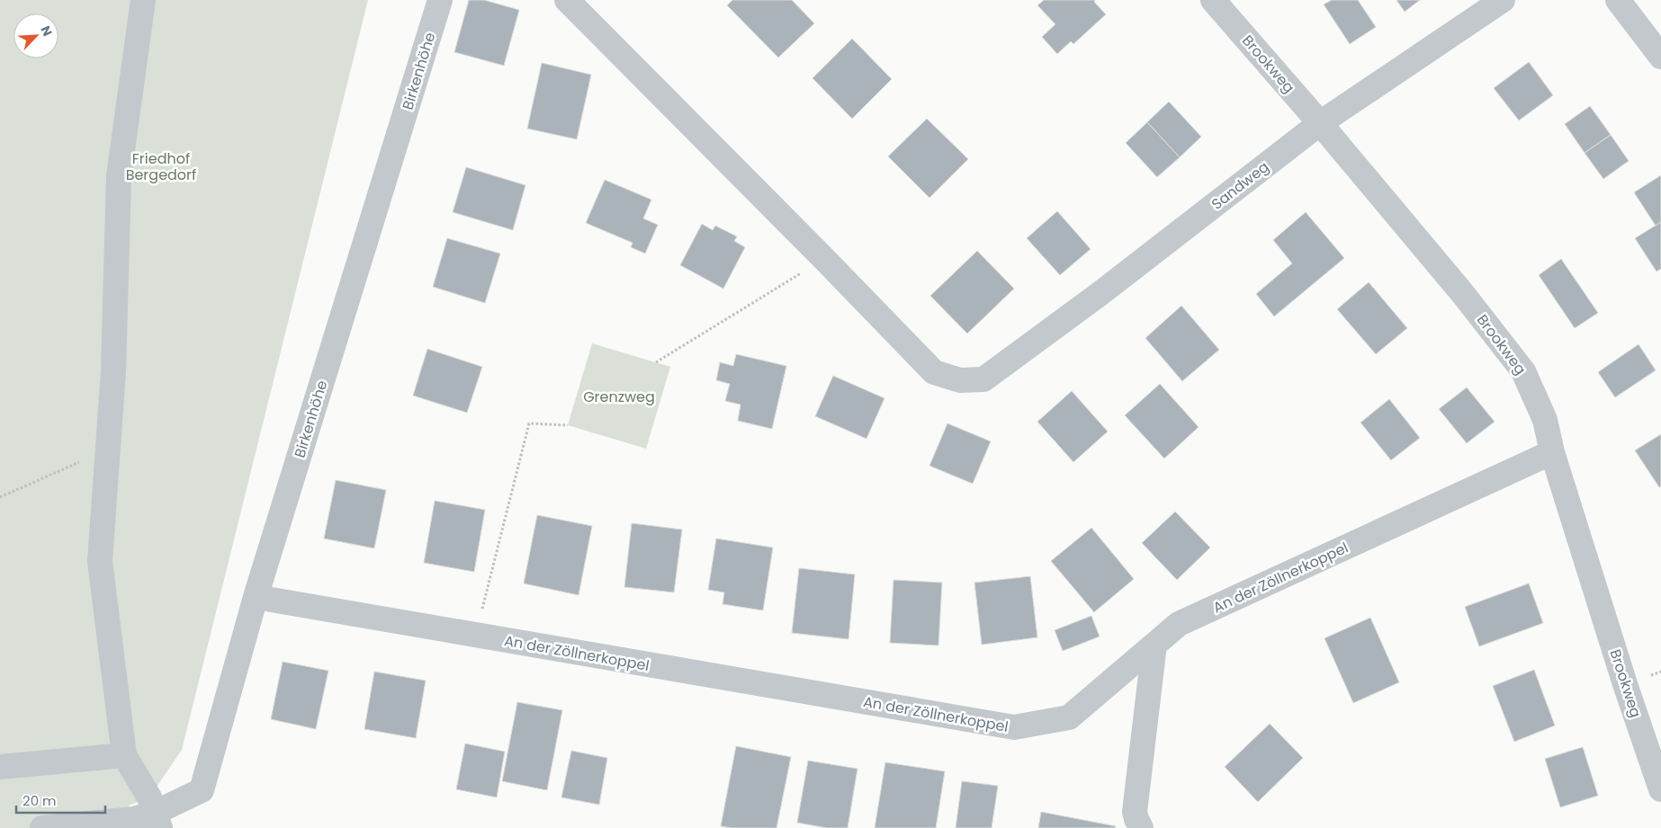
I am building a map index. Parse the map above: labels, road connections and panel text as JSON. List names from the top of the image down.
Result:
{
  "streets": {
    "street": [
      "Brookweg",
      "Birkenhöhe",
      "Sandweg",
      "An der Zöllnerkoppel"
    ]
  },
  "crossings": [
    ["Brookweg", "Sandweg"],
    ["Brookweg", "An der Zöllnerkoppel"],
    ["Birkenhöhe", "An der Zöllnerkoppel"]
  ],
  "parks": ["Friedhof Bergedorf", "Grenzweg"],
  "scale_bar": "20 m",
  "north": "top right"
}
